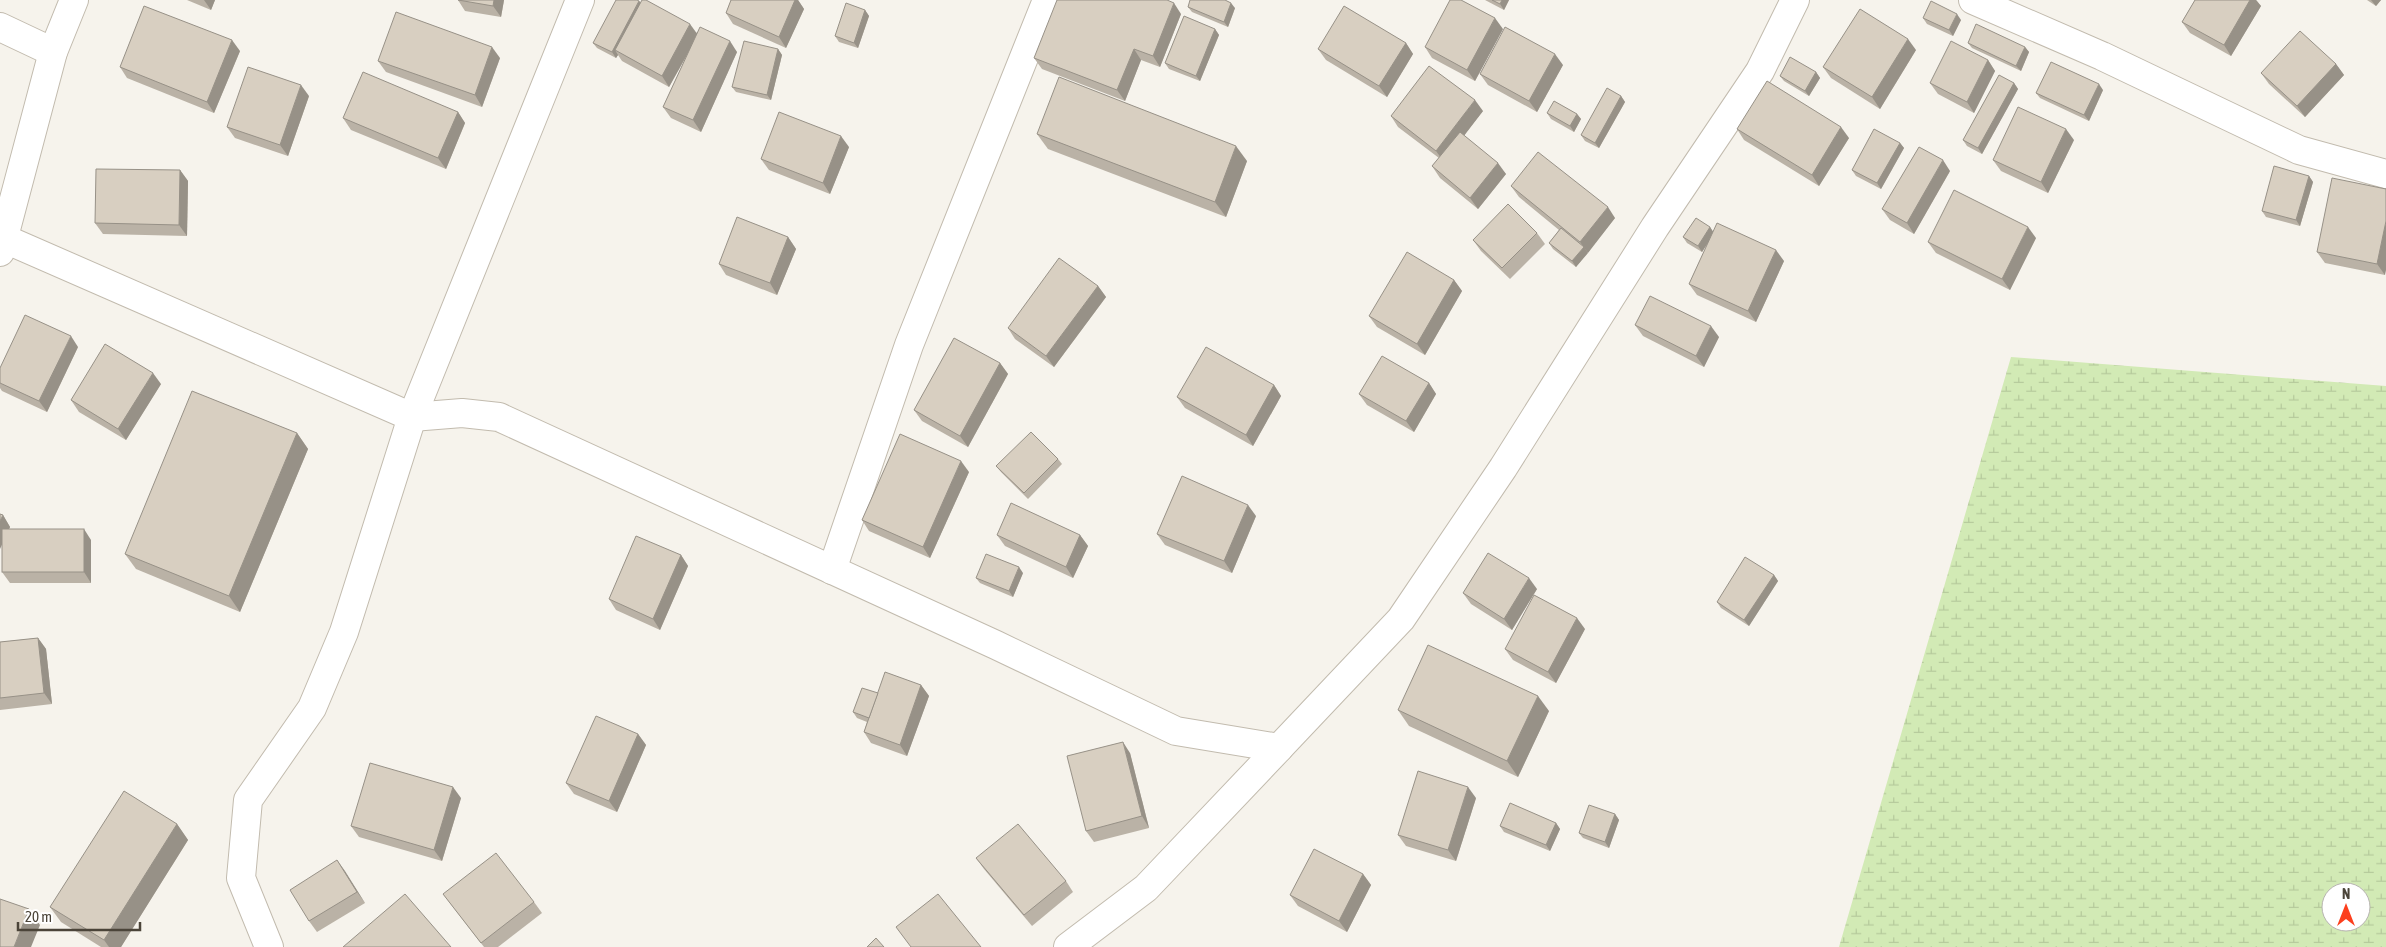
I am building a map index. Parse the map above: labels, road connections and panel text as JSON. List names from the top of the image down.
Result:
{
  "scale_bar": "20 m",
  "north": "top"
}
